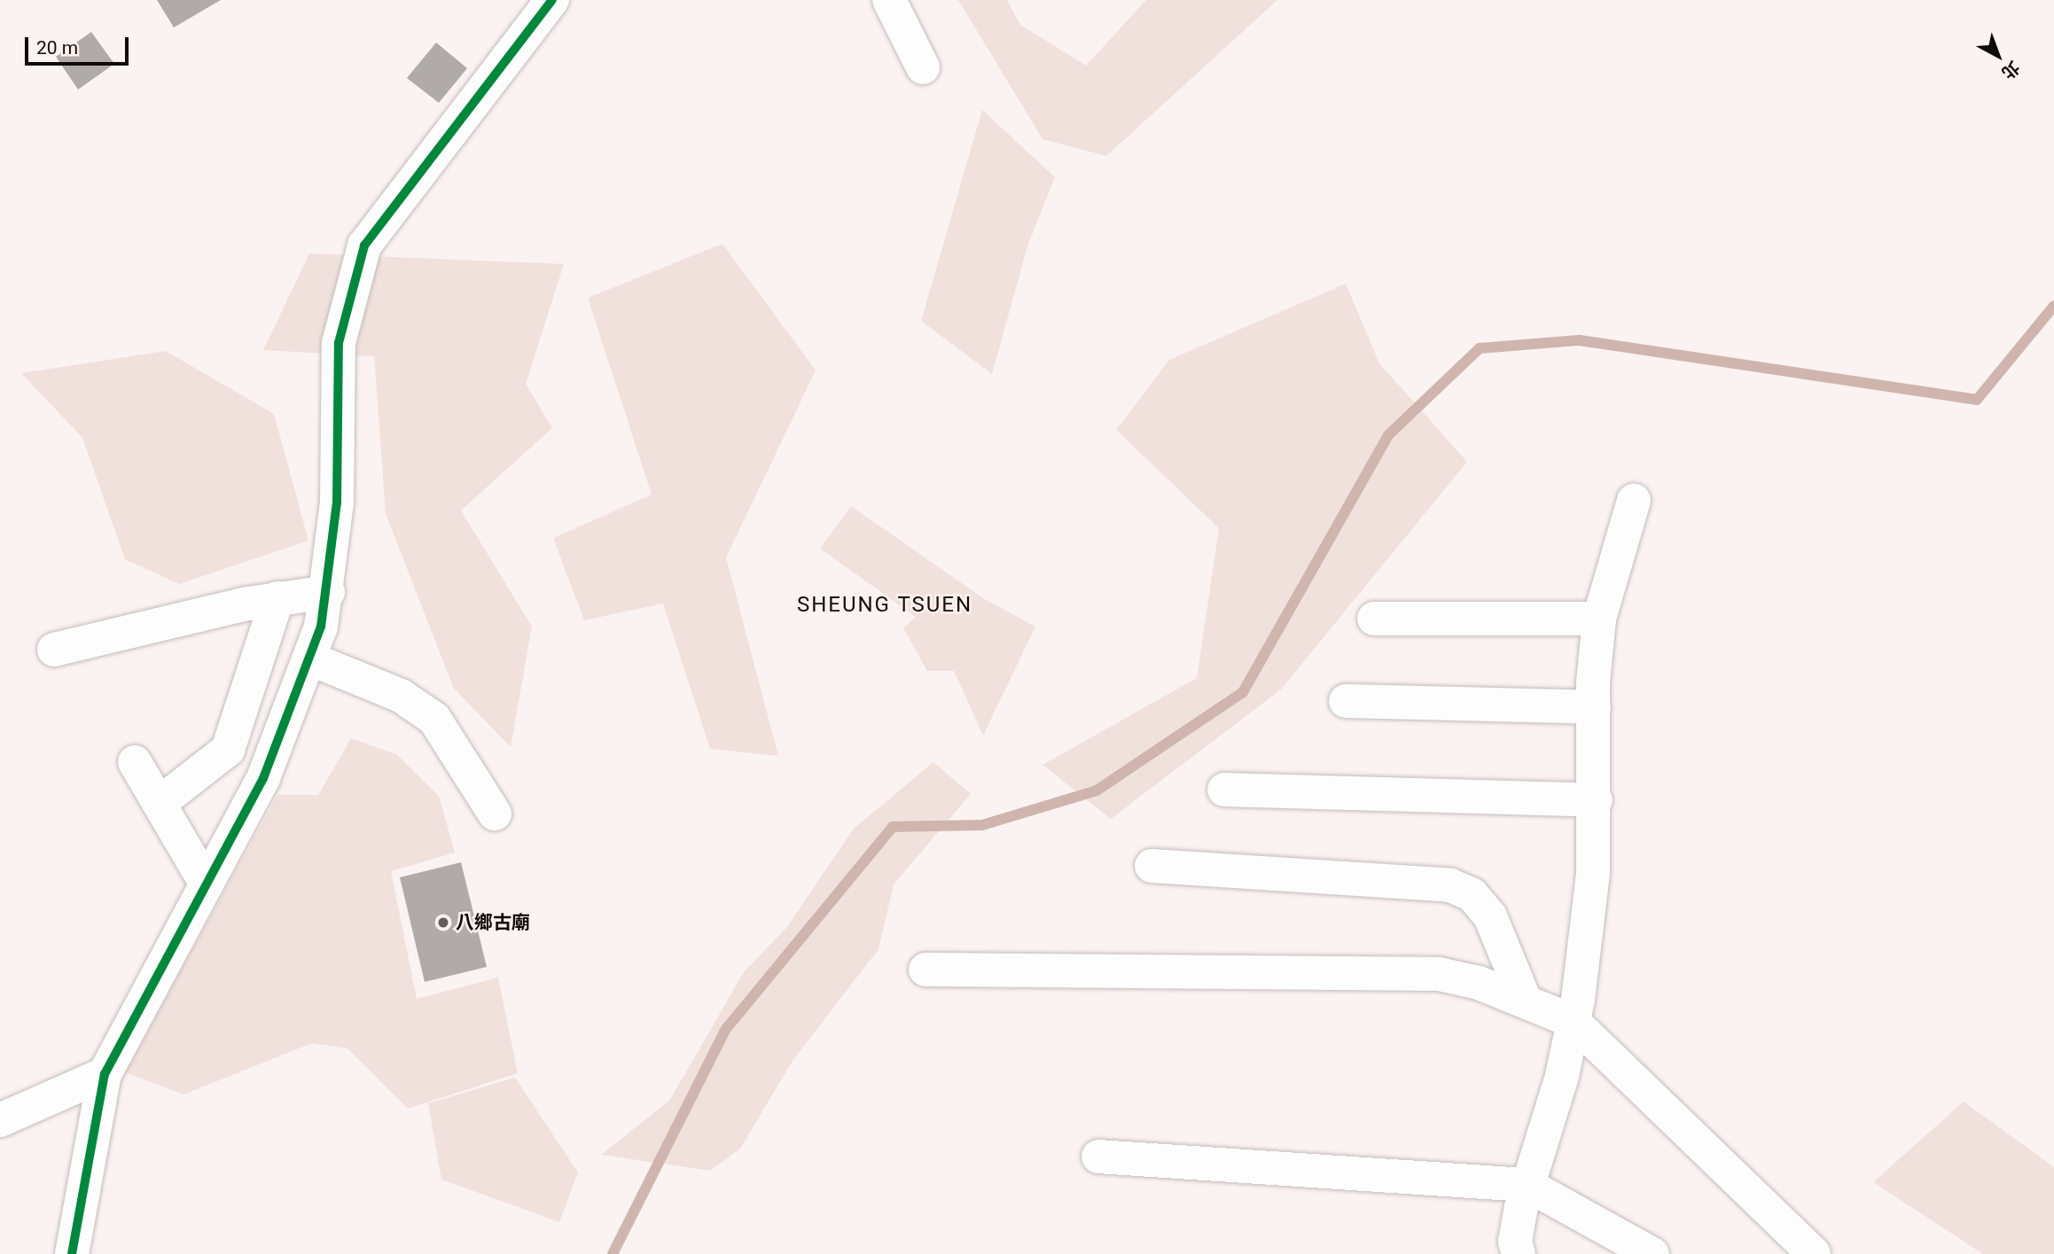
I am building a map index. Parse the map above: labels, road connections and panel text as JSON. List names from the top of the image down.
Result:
{
  "districts": ["SHEUNG TSUEN"],
  "places": ["八鄉古廟"],
  "scale_bar": "20 m",
  "north": "bottom right"
}
